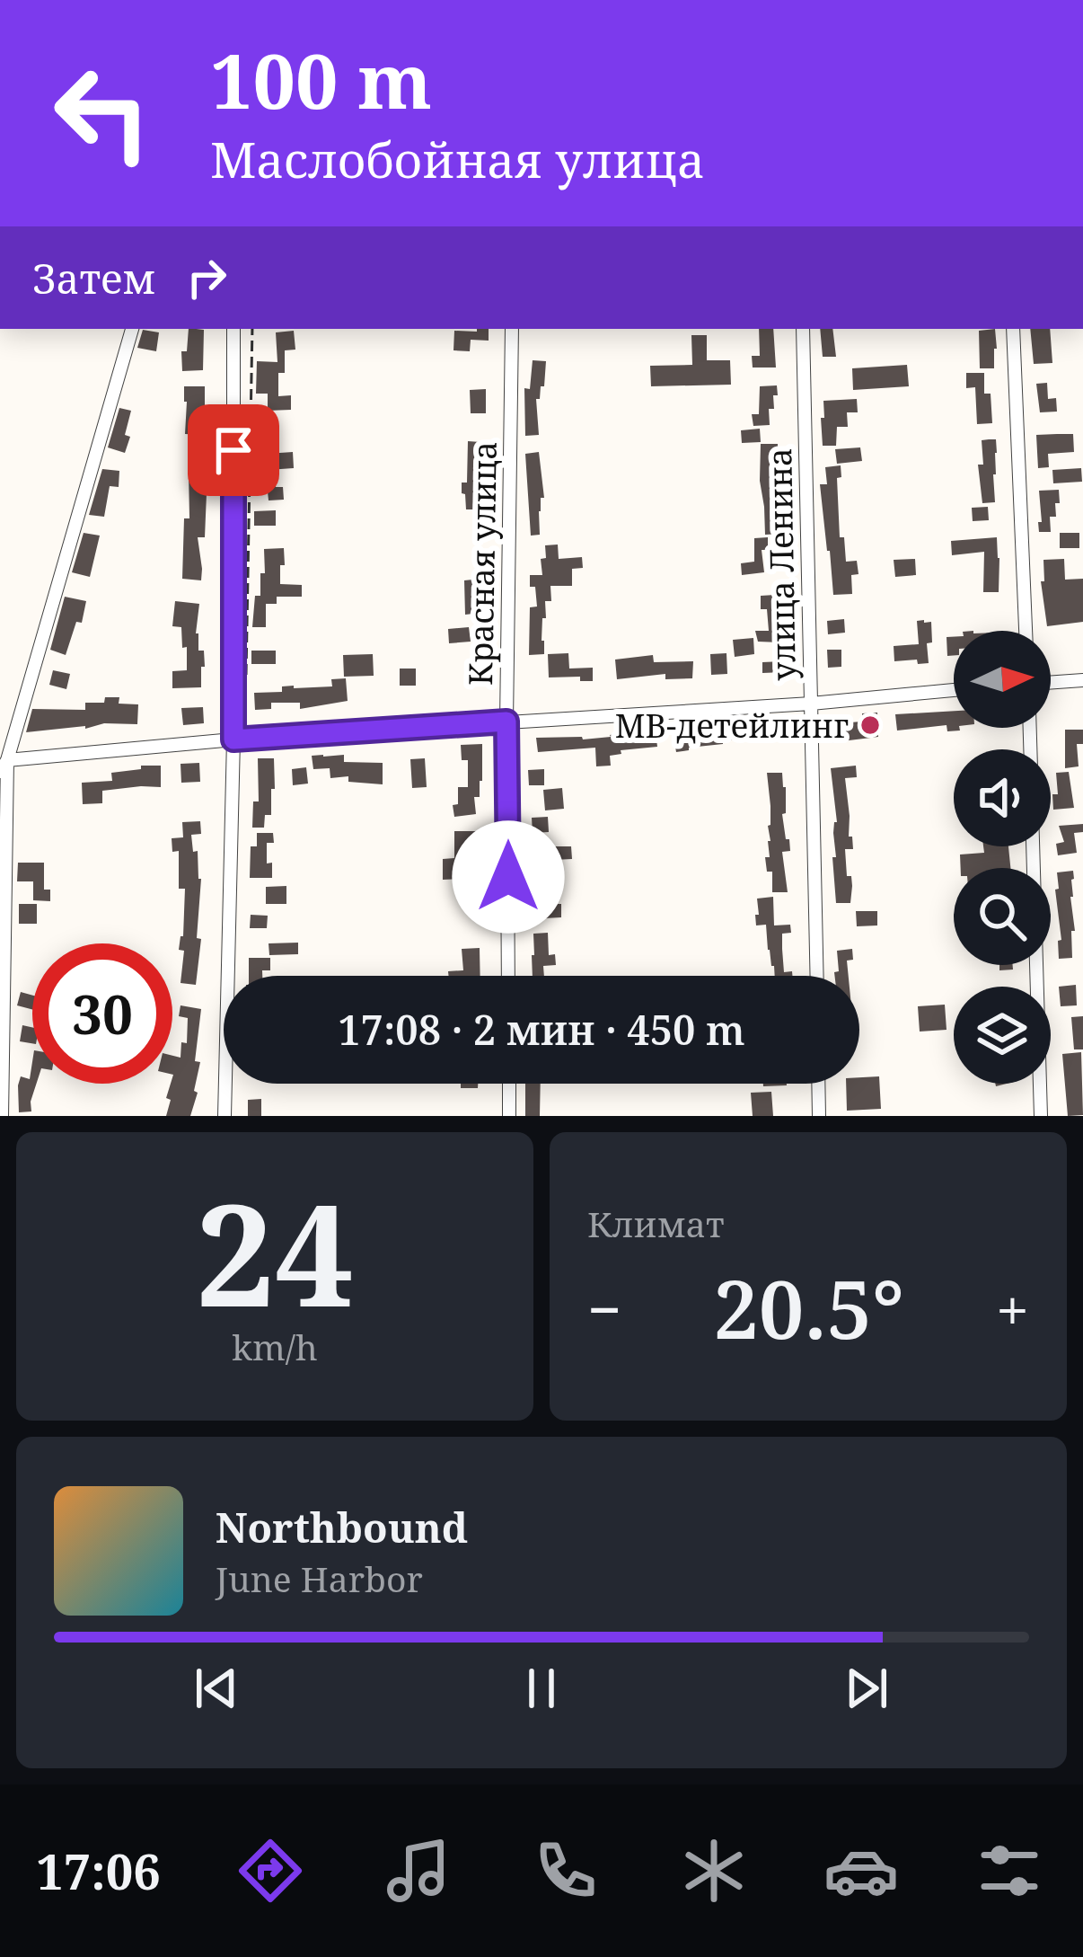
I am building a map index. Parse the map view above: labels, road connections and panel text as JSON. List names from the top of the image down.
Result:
{
  "streets": {
    "street": ["Красная улица", "улица Ленина"]
  },
  "places": ["MB-детейлинг"],
  "north": "right",
  "page": {
    "turn": ["100 m", "Маслобойная улица"],
    "then": "Затем",
    "limit": "30",
    "trip": "17:08 · 2 мин · 450 m",
    "tile": [
      ["24", "km/h"],
      "Климат"
    ],
    "heat": ["−", "20.5°", "+"],
    "song": ["Northbound", "June Harbor"],
    "tabs": "17:06"
  }
}
